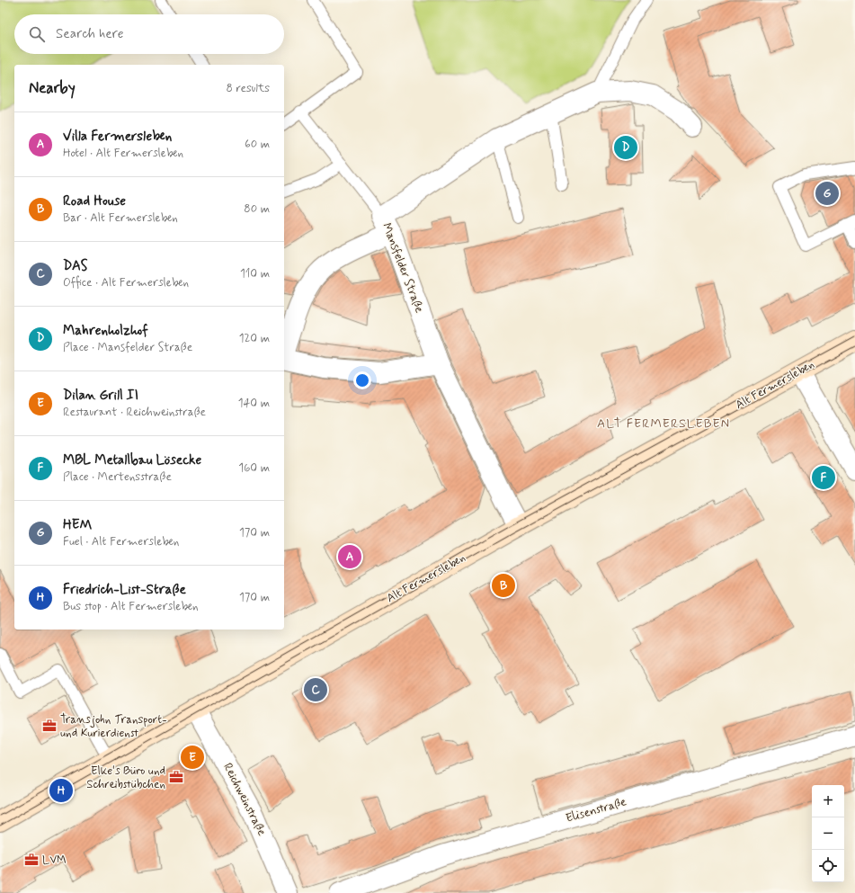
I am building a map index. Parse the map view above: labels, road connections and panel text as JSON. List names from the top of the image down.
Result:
{
  "streets": {
    "main road": ["Alt Fermersleben"],
    "street": ["Mansfelder Straße", "Reichweinstraße", "Elisenstraße"]
  },
  "crossings": [
    ["Mansfelder Straße", "Alt Fermersleben"],
    ["Alt Fermersleben", "Reichweinstraße"]
  ],
  "districts": ["ALT FERMERSLEBEN"],
  "places": {
    "office": ["Transjohn Transport- und Kurierdienst", "Elke's Büro und Schreibstübchen", "LVM"]
  },
  "page": {
    "search": "Search here",
    "heading": ["Nearby", "8 results"],
    "list": [
      {
        "mark": "A",
        "name": "Villa Fermersleben",
        "note": "Hotel · Alt Fermersleben",
        "value": "60 m"
      },
      {
        "mark": "B",
        "name": "Road House",
        "note": "Bar · Alt Fermersleben",
        "value": "80 m"
      },
      {
        "mark": "C",
        "name": "DAS",
        "note": "Office · Alt Fermersleben",
        "value": "110 m"
      },
      {
        "mark": "D",
        "name": "Mahrenholzhof",
        "note": "Place · Mansfelder Straße",
        "value": "120 m"
      },
      {
        "mark": "E",
        "name": "Dilan Grill II",
        "note": "Restaurant · Reichweinstraße",
        "value": "140 m"
      },
      {
        "mark": "F",
        "name": "MBL Metallbau Lösecke",
        "note": "Place · Mertensstraße",
        "value": "160 m"
      },
      {
        "mark": "G",
        "name": "HEM",
        "note": "Fuel · Alt Fermersleben",
        "value": "170 m"
      },
      {
        "mark": "H",
        "name": "Friedrich-List-Straße",
        "note": "Bus stop · Alt Fermersleben",
        "value": "170 m"
      }
    ],
    "pins": [
      "D",
      "G",
      "F",
      "A",
      "B",
      "C",
      "E",
      "H"
    ],
    "map_buttons": ["+", "−"]
  }
}
